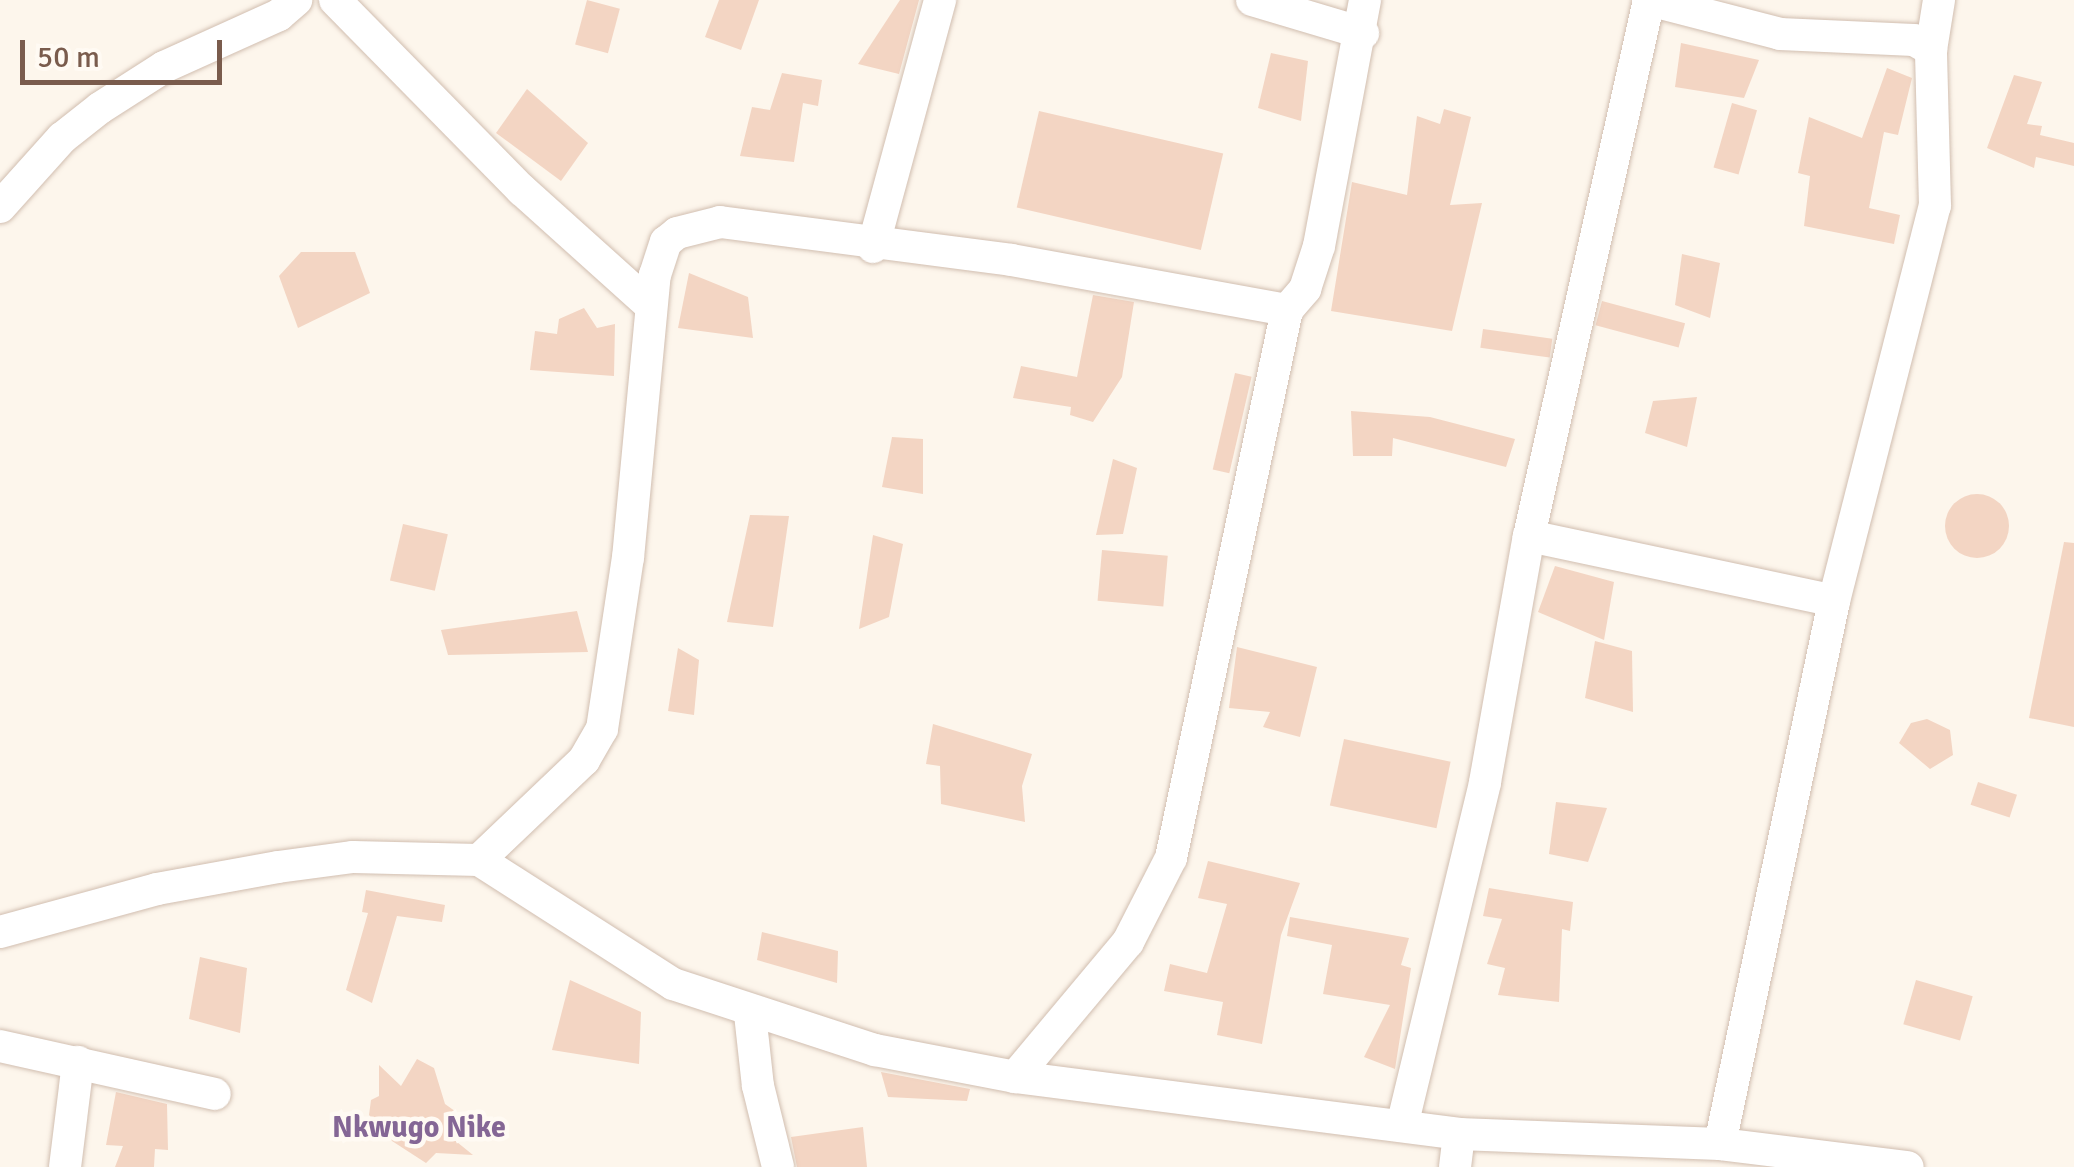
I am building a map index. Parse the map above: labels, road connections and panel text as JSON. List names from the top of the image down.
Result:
{
  "districts": ["Nkwugo Nike"],
  "scale_bar": "50 m"
}
